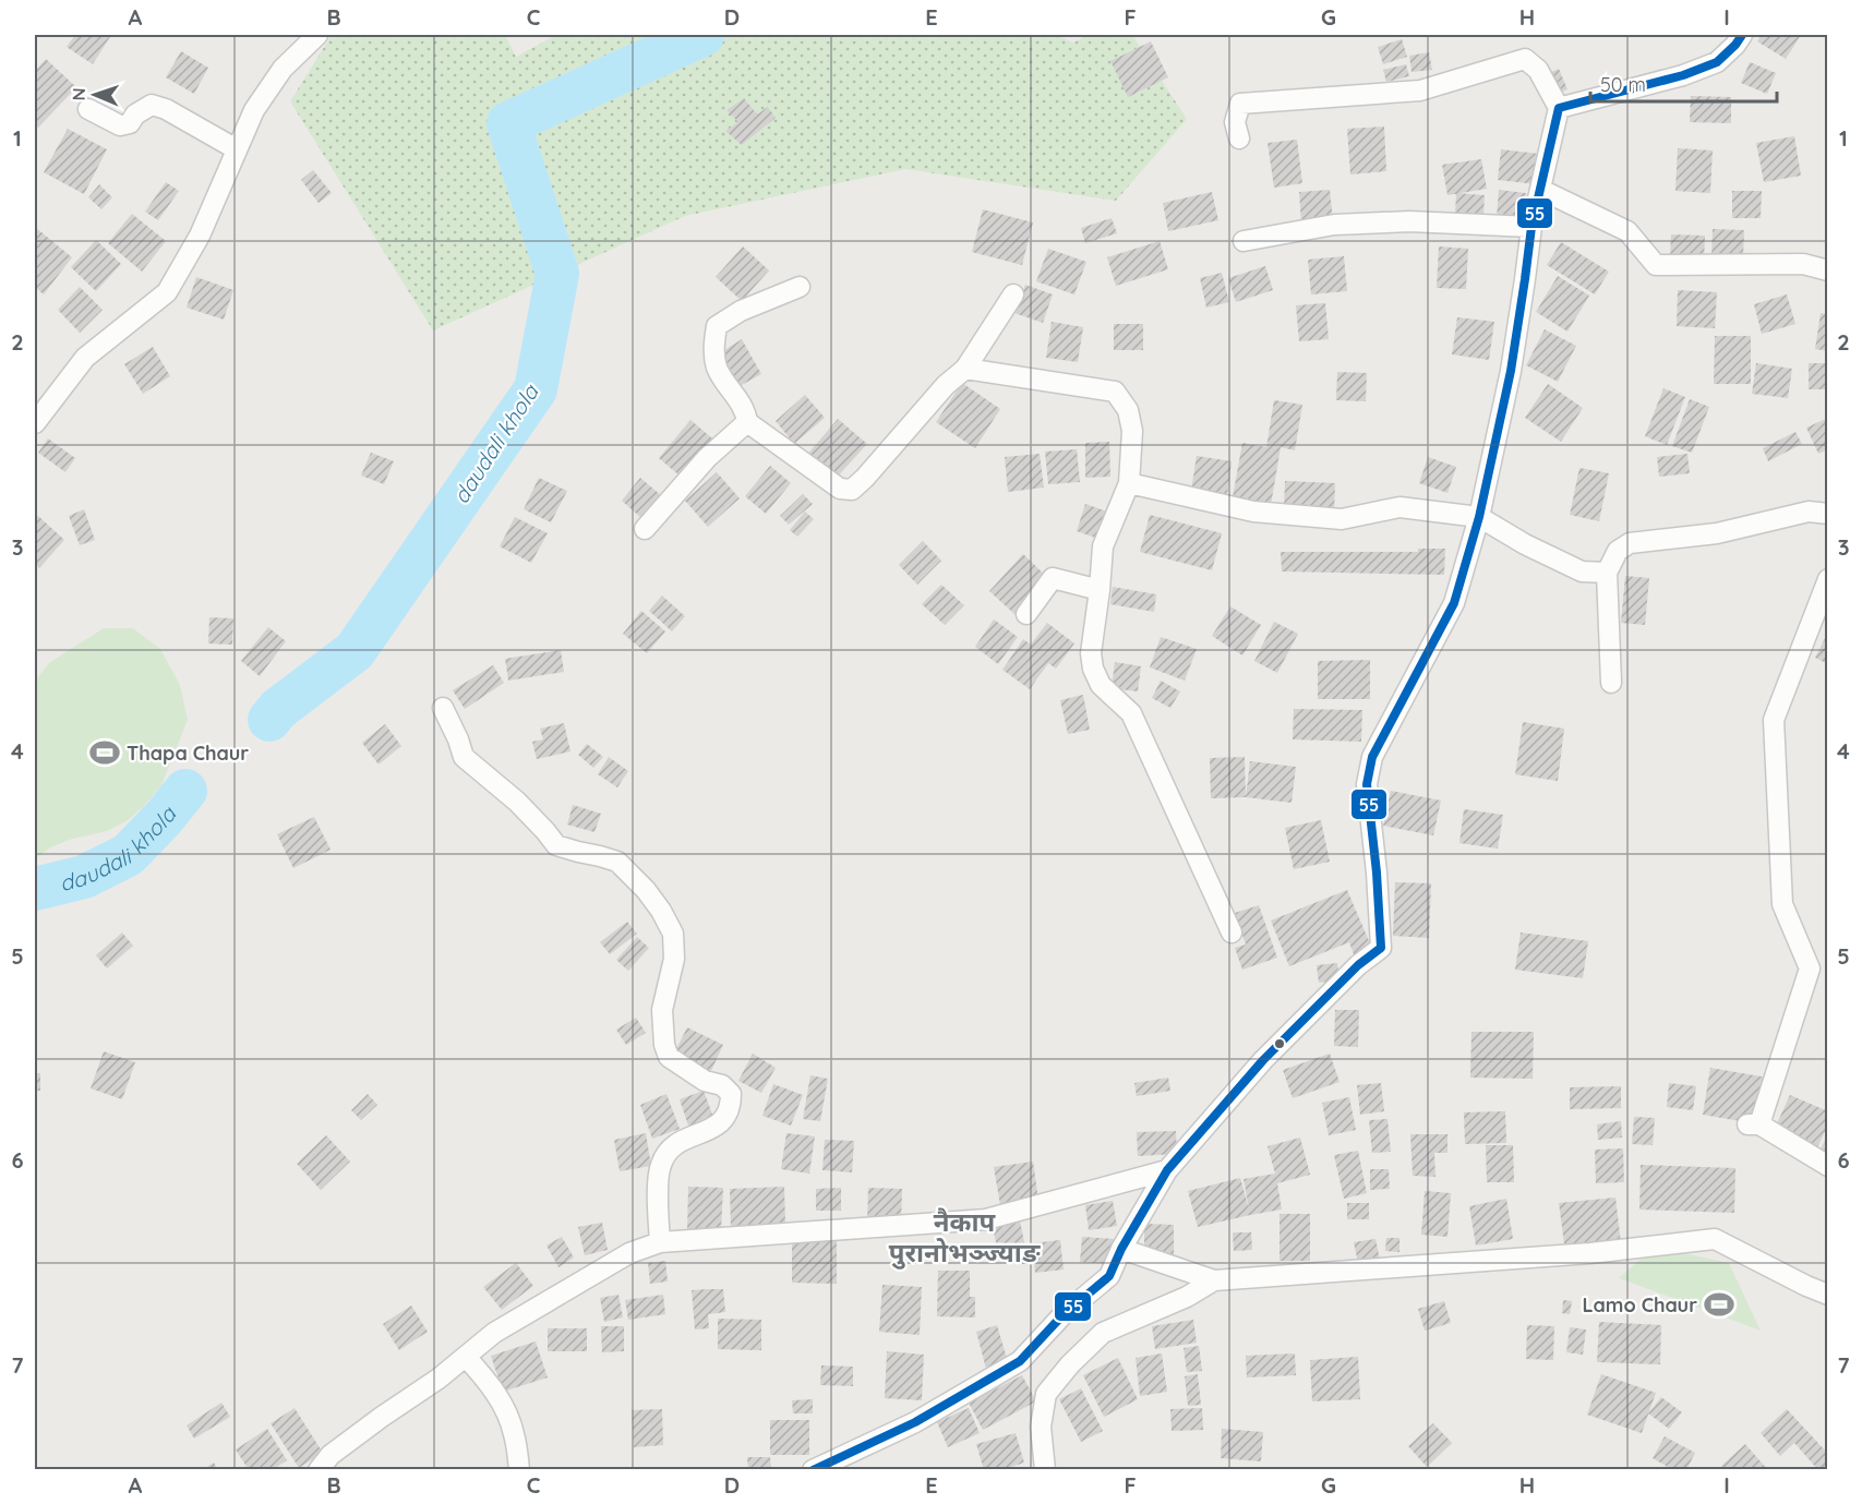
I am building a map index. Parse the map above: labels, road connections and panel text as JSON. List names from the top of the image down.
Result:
{
  "districts": ["नैकाप पुरानोभञ्ज्याङ"],
  "water": ["daudali khola"],
  "places": {
    "sports": ["Thapa Chaur", "Lamo Chaur"]
  },
  "lines": ["transit line 55"],
  "scale_bar": "50 m",
  "north": "left",
  "grid": {
    "columns": [
      "A",
      "B",
      "C",
      "D",
      "E",
      "F",
      "G",
      "H",
      "I"
    ],
    "rows": [
      "1",
      "2",
      "3",
      "4",
      "5",
      "6",
      "7"
    ]
  }
}
